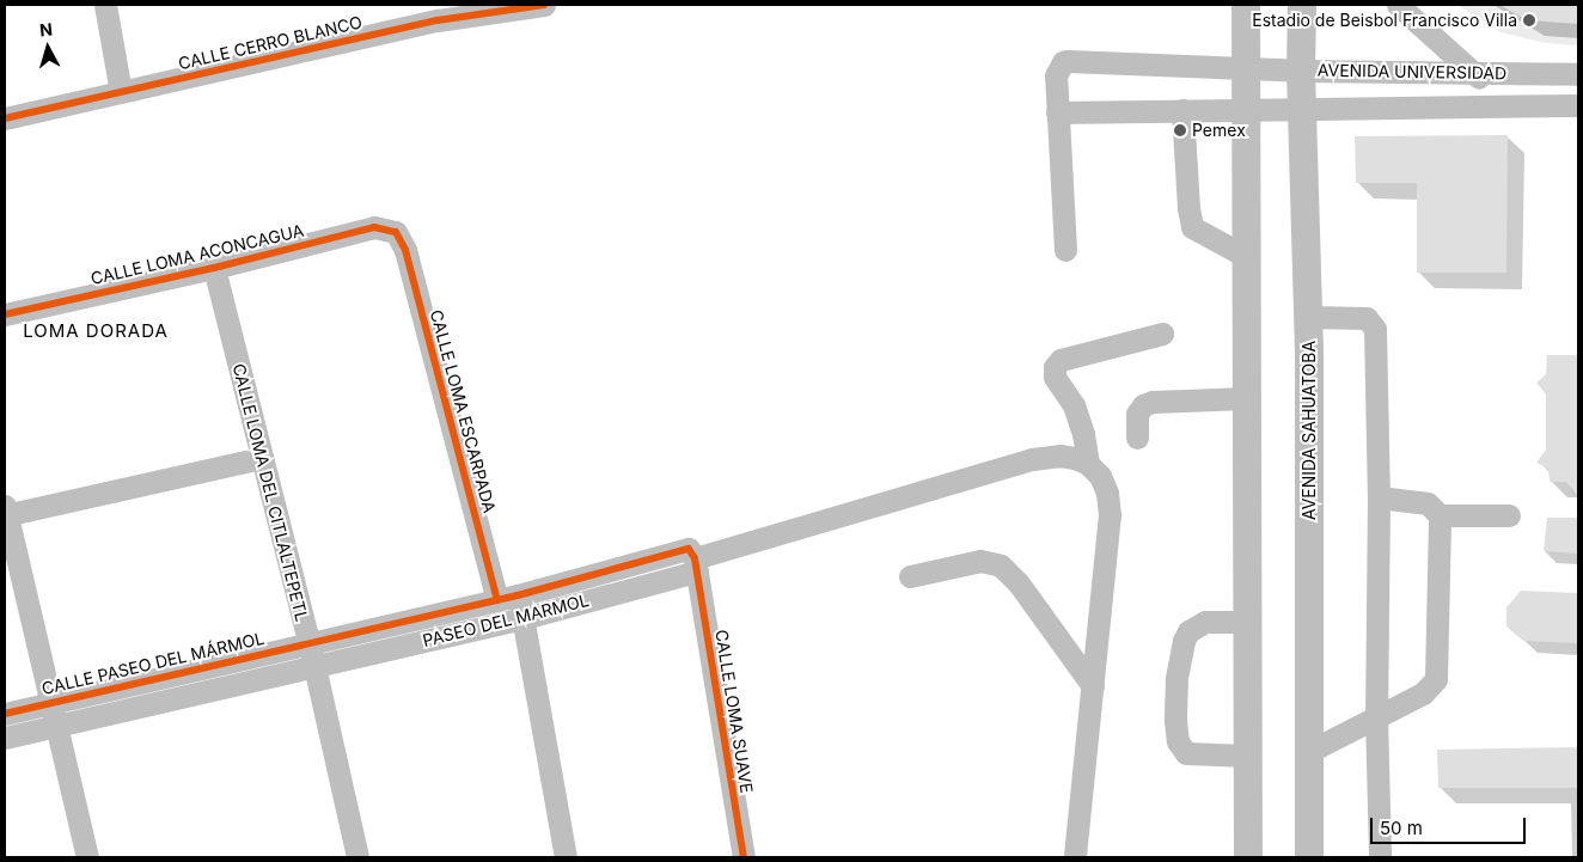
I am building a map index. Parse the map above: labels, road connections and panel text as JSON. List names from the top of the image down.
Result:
{
  "streets": {
    "main road": ["AVENIDA SAHUATOBA"],
    "street": [
      "CALLE CERRO BLANCO",
      "AVENIDA UNIVERSIDAD",
      "CALLE LOMA ACONCAGUA",
      "CALLE LOMA ESCARPADA",
      "CALLE LOMA DEL CITLALTEPETL",
      "PASEO DEL MARMOL",
      "CALLE PASEO DEL MÁRMOL",
      "CALLE LOMA SUAVE"
    ]
  },
  "crossings": [
    ["AVENIDA UNIVERSIDAD", "AVENIDA SAHUATOBA"],
    ["CALLE LOMA ACONCAGUA", "CALLE LOMA ESCARPADA"],
    ["CALLE LOMA ACONCAGUA", "CALLE LOMA DEL CITLALTEPETL"],
    ["CALLE LOMA ESCARPADA", "PASEO DEL MARMOL"],
    ["CALLE LOMA DEL CITLALTEPETL", "PASEO DEL MARMOL"],
    ["CALLE LOMA DEL CITLALTEPETL", "CALLE PASEO DEL MÁRMOL"],
    ["PASEO DEL MARMOL", "CALLE PASEO DEL MÁRMOL"],
    ["PASEO DEL MARMOL", "CALLE LOMA SUAVE"]
  ],
  "districts": ["LOMA DORADA"],
  "places": ["Estadio de Beisbol Francisco Villa", "Pemex"],
  "scale_bar": "50 m",
  "north": "top"
}
